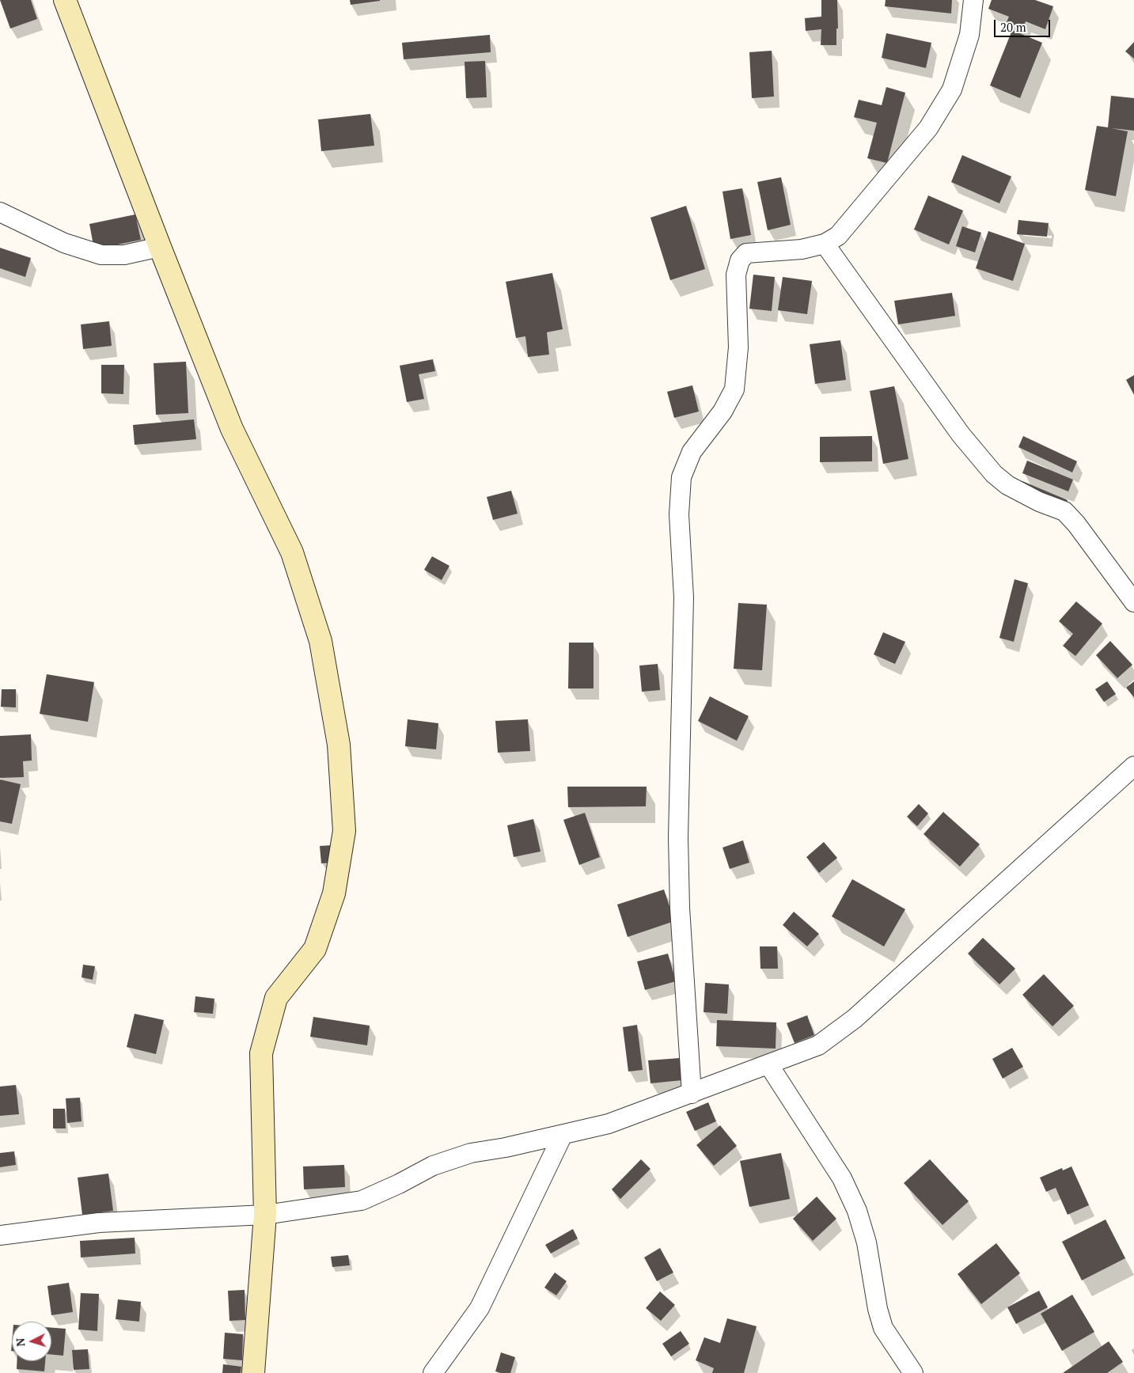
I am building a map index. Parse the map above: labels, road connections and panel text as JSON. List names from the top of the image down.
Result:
{
  "scale_bar": "20 m",
  "north": "left"
}
